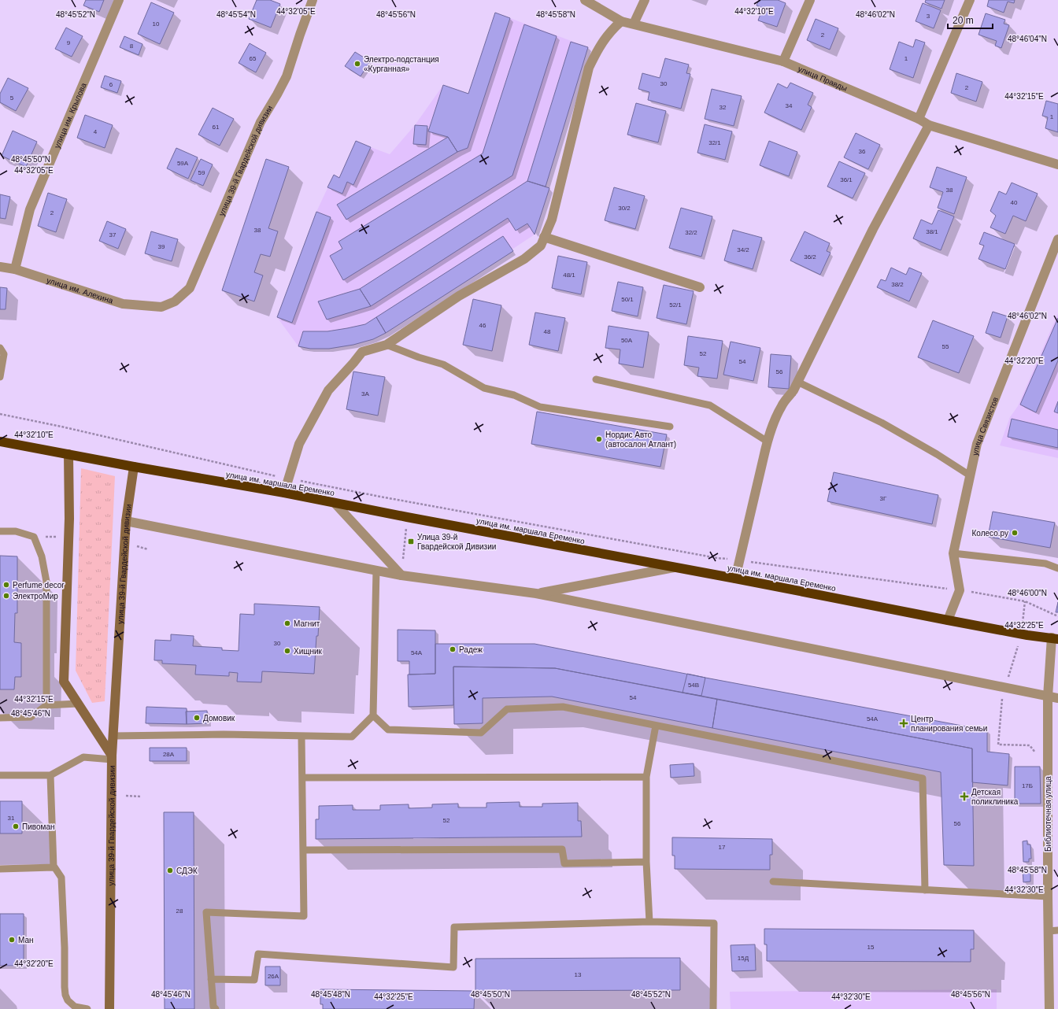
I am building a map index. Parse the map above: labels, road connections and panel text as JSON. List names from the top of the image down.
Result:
{
  "streets": {
    "highway": ["улица им. маршала Еременко"],
    "main road": ["улица 39-й Гвардейской дивизии"],
    "street": [
      "улица Правды",
      "улица им. Крылова",
      "улица им. Алехина",
      "улица Связистов",
      "Библиотечная улица"
    ]
  },
  "crossings": [
    ["улица им. Крылова", "улица им. Алехина"],
    ["улица 39-й Гвардейской дивизии", "улица им. Алехина"],
    ["улица 39-й Гвардейской дивизии", "улица им. маршала Еременко"],
    ["улица им. маршала Еременко", "Библиотечная улица"]
  ],
  "places": {
    "other": [
      "Электро-подстанция «Курганная»",
      "Нордис Авто (автосалон Атлант)",
      "Колесо.ру",
      "Perfume decor",
      "ЭлектроМир",
      "Магнит",
      "Радеж",
      "Хищник",
      "Домовик",
      "Пивоман",
      "СДЭК",
      "Ман"
    ],
    "transit": ["Улица 39-й Гвардейской Дивизии"],
    "health": ["Центр планирования семьи", "Детская поликлиника"]
  },
  "house_numbers": [
    "3",
    "10",
    "2",
    "9",
    "8",
    "65",
    "1",
    "30",
    "6",
    "2",
    "5",
    "34",
    "32",
    "1",
    "61",
    "4",
    "32/1",
    "36",
    "59А",
    "59",
    "36/1",
    "38",
    "40",
    "30/2",
    "2",
    "38",
    "38/1",
    "32/2",
    "37",
    "39",
    "34/2",
    "36/2",
    "48/1",
    "38/2",
    "50/1",
    "52/1",
    "46",
    "48",
    "50А",
    "55",
    "52",
    "54",
    "56",
    "3А",
    "3Г",
    "30",
    "54А",
    "54В",
    "54",
    "54А",
    "28А",
    "17Б",
    "31",
    "52",
    "56",
    "17",
    "28",
    "15",
    "15Д",
    "13",
    "26А"
  ],
  "scale_bar": "20 m",
  "coordinates": [
    "44°32'05\"E",
    "44°32'10\"E",
    "48°45'52\"N",
    "48°45'54\"N",
    "48°45'56\"N",
    "48°45'58\"N",
    "48°46'02\"N",
    "48°46'04\"N",
    "44°32'15\"E",
    "48°45'50\"N",
    "44°32'20\"E",
    "48°46'00\"N",
    "44°32'25\"E",
    "48°45'46\"N",
    "44°32'30\"E",
    "48°45'48\"N"
  ]
}
